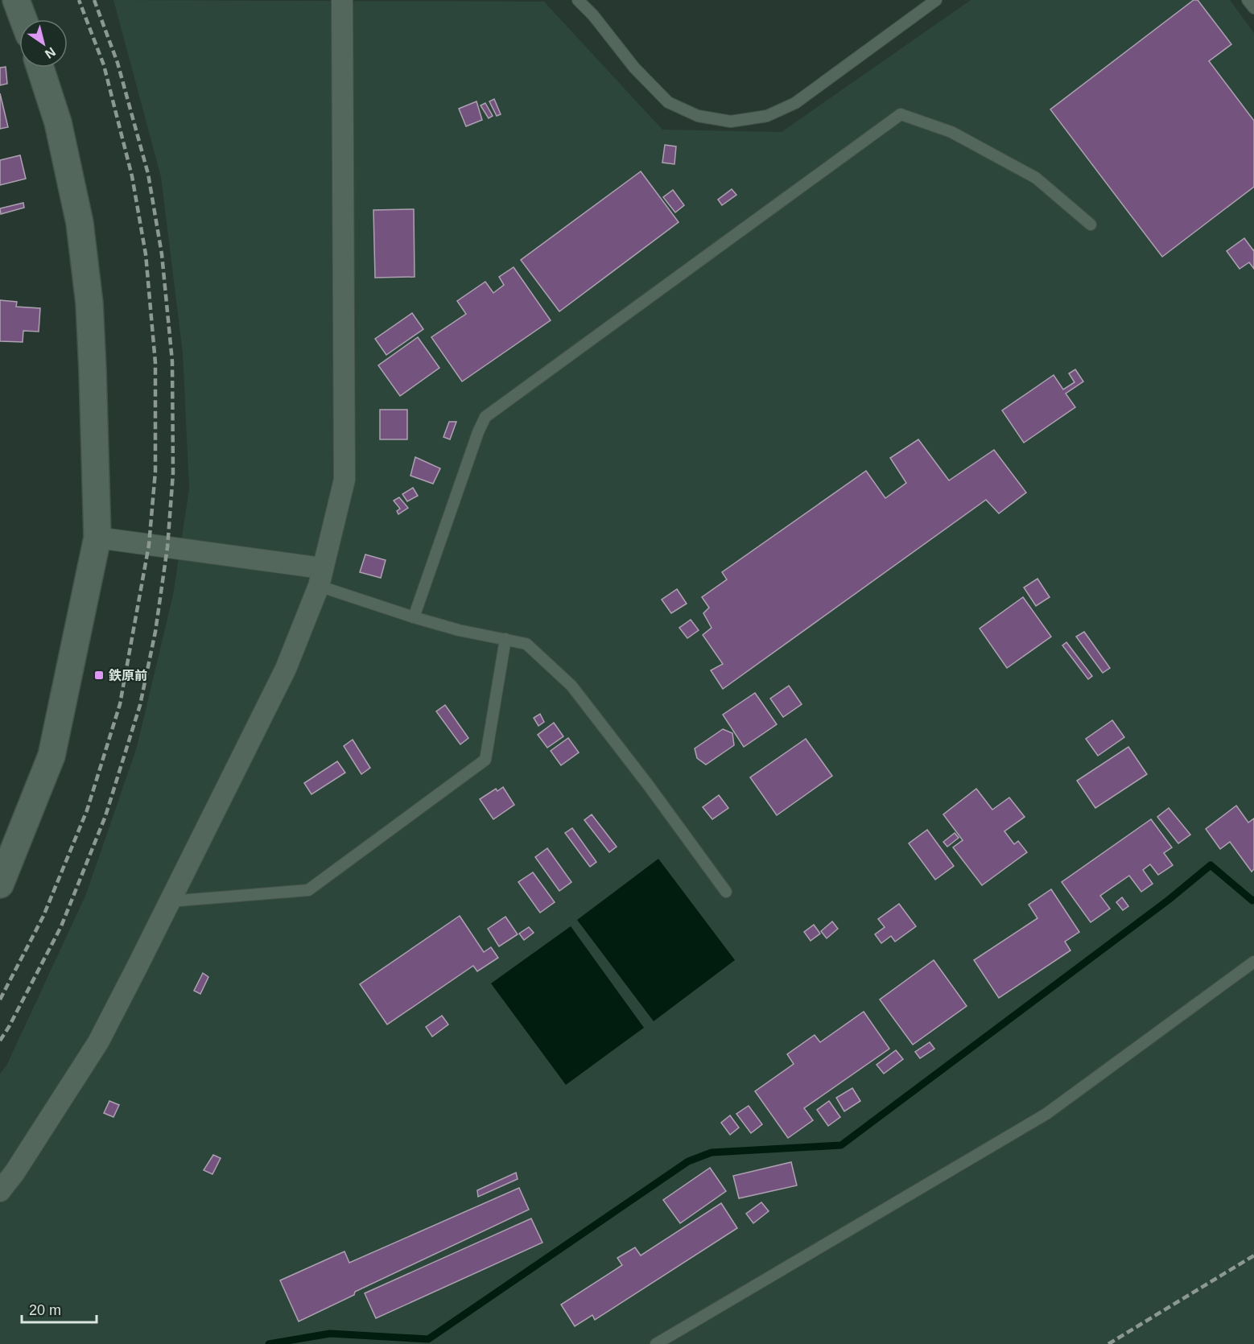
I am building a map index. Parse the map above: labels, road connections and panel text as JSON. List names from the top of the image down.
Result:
{
  "places": {
    "transit": ["鉄原前"]
  },
  "scale_bar": "20 m",
  "north": "bottom right"
}
